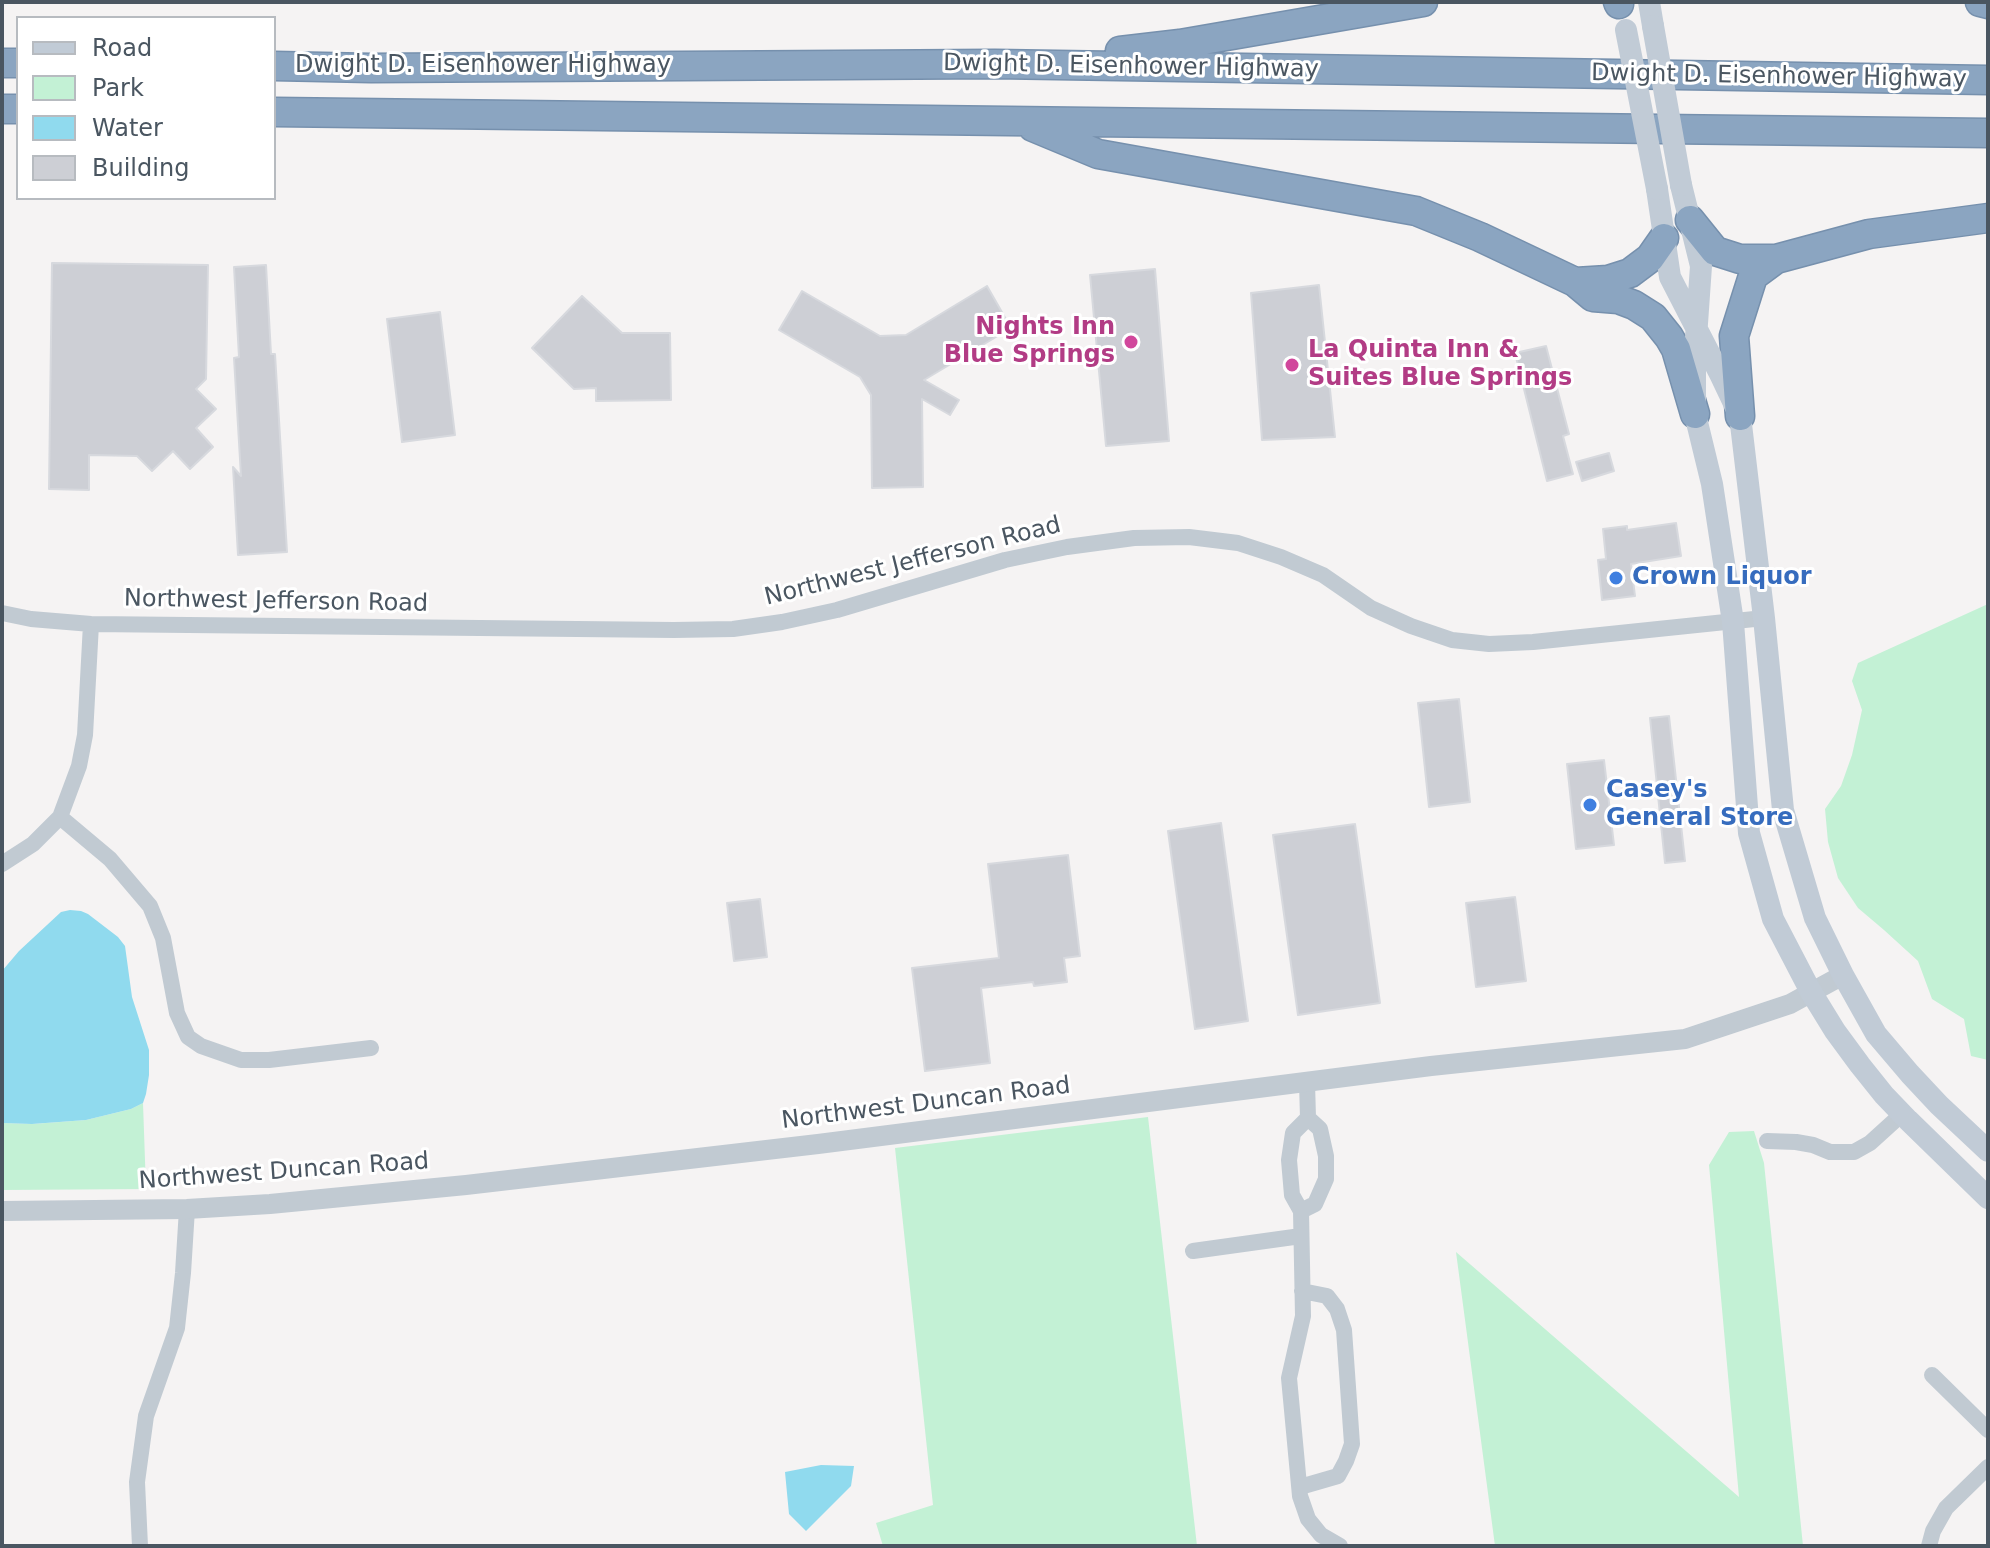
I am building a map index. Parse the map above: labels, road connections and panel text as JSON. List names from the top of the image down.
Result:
{
  "streets": {
    "highway": ["Dwight D. Eisenhower Highway"],
    "street": ["Northwest Jefferson Road", "Northwest Duncan Road"]
  },
  "places": [
    "Nights Inn Blue Springs",
    "La Quinta Inn & Suites Blue Springs",
    "Crown Liquor",
    "Casey's General Store"
  ],
  "legend": [
    "Road",
    "Park",
    "Water",
    "Building"
  ]
}
